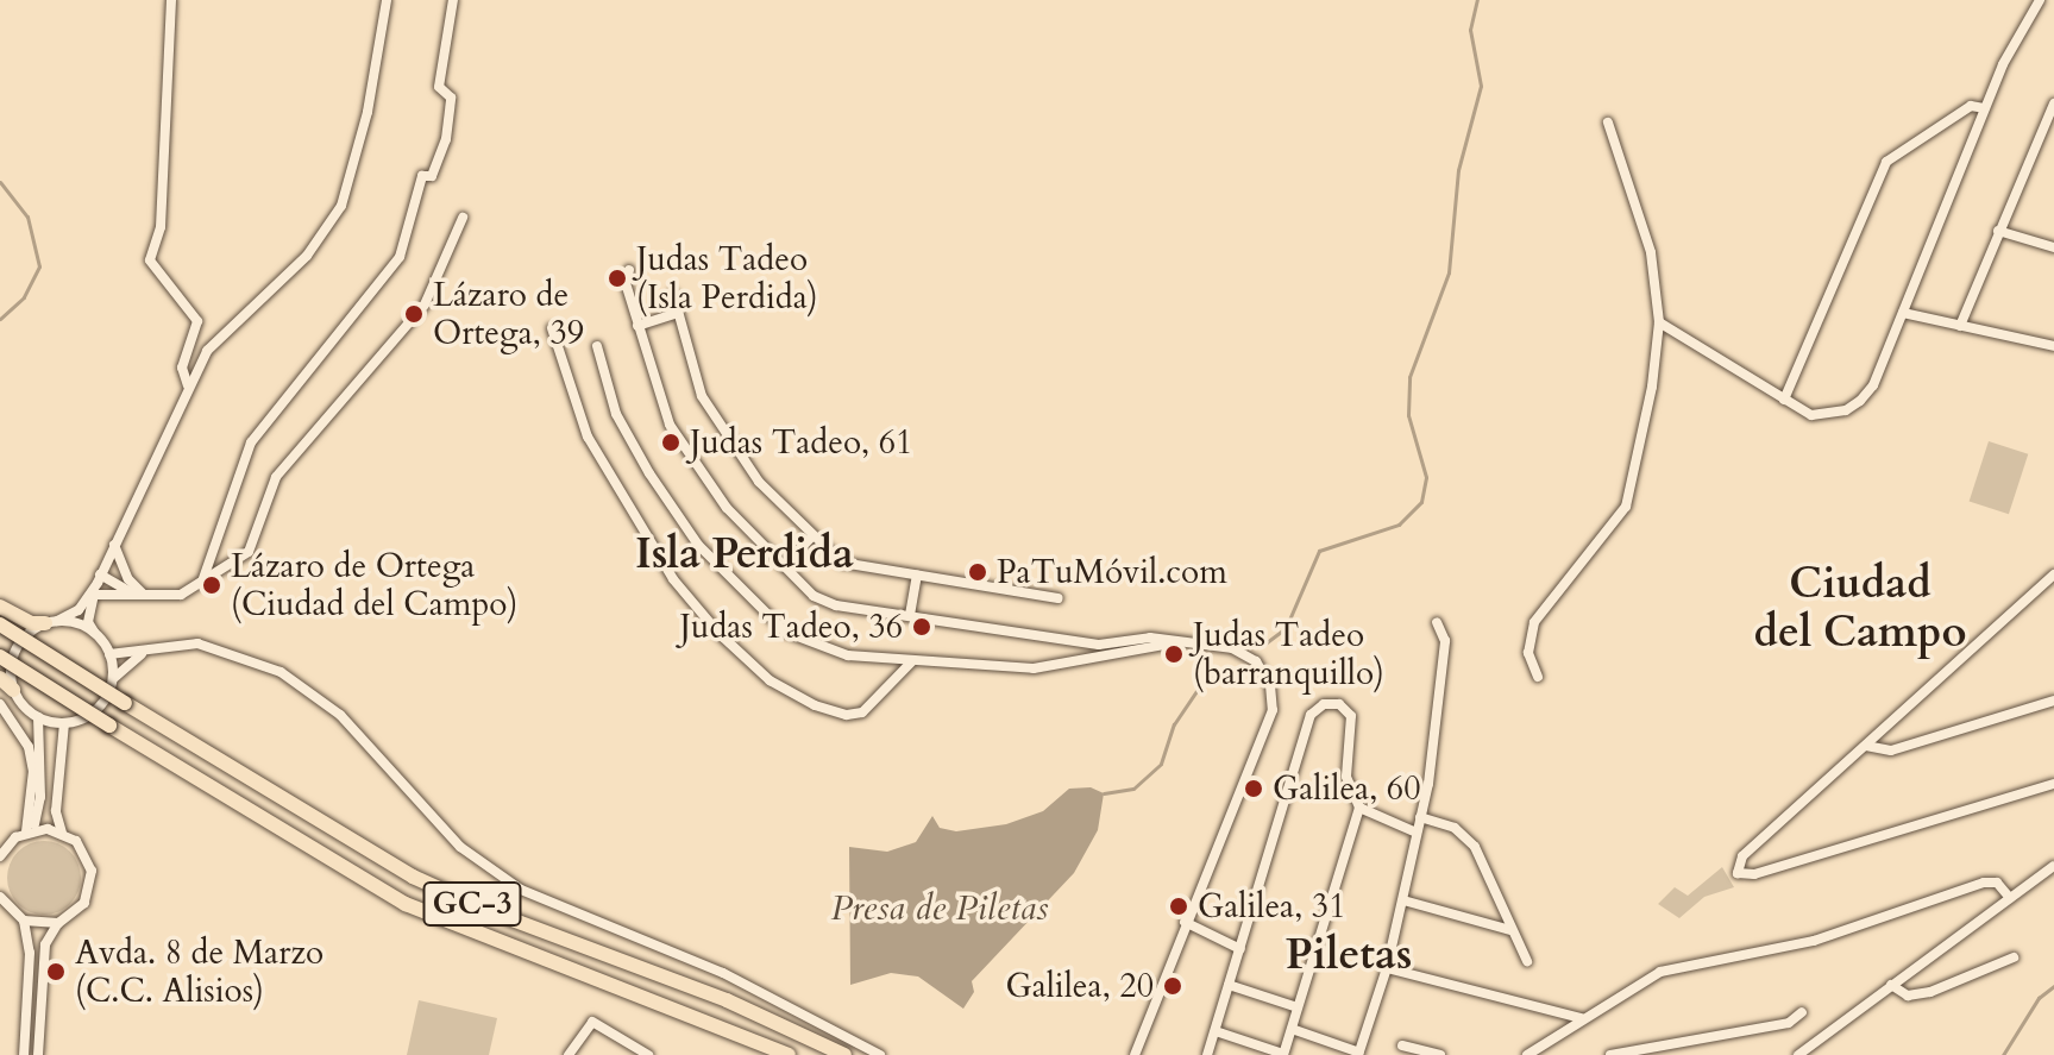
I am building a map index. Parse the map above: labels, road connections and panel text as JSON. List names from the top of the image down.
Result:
{
  "streets": {
    "highway": ["GC-3"]
  },
  "districts": ["Isla Perdida", "Ciudad del Campo", "Piletas"],
  "water": ["Presa de Piletas"],
  "places": [
    "Judas Tadeo (Isla Perdida)",
    "Lázaro de Ortega, 39",
    "Judas Tadeo, 61",
    "PaTuMóvil.com",
    "Lázaro de Ortega (Ciudad del Campo)",
    "Judas Tadeo, 36",
    "Judas Tadeo (barranquillo)",
    "Galilea, 60",
    "Galilea, 31",
    "Avda. 8 de Marzo (C.C. Alisios)",
    "Galilea, 20"
  ]
}
